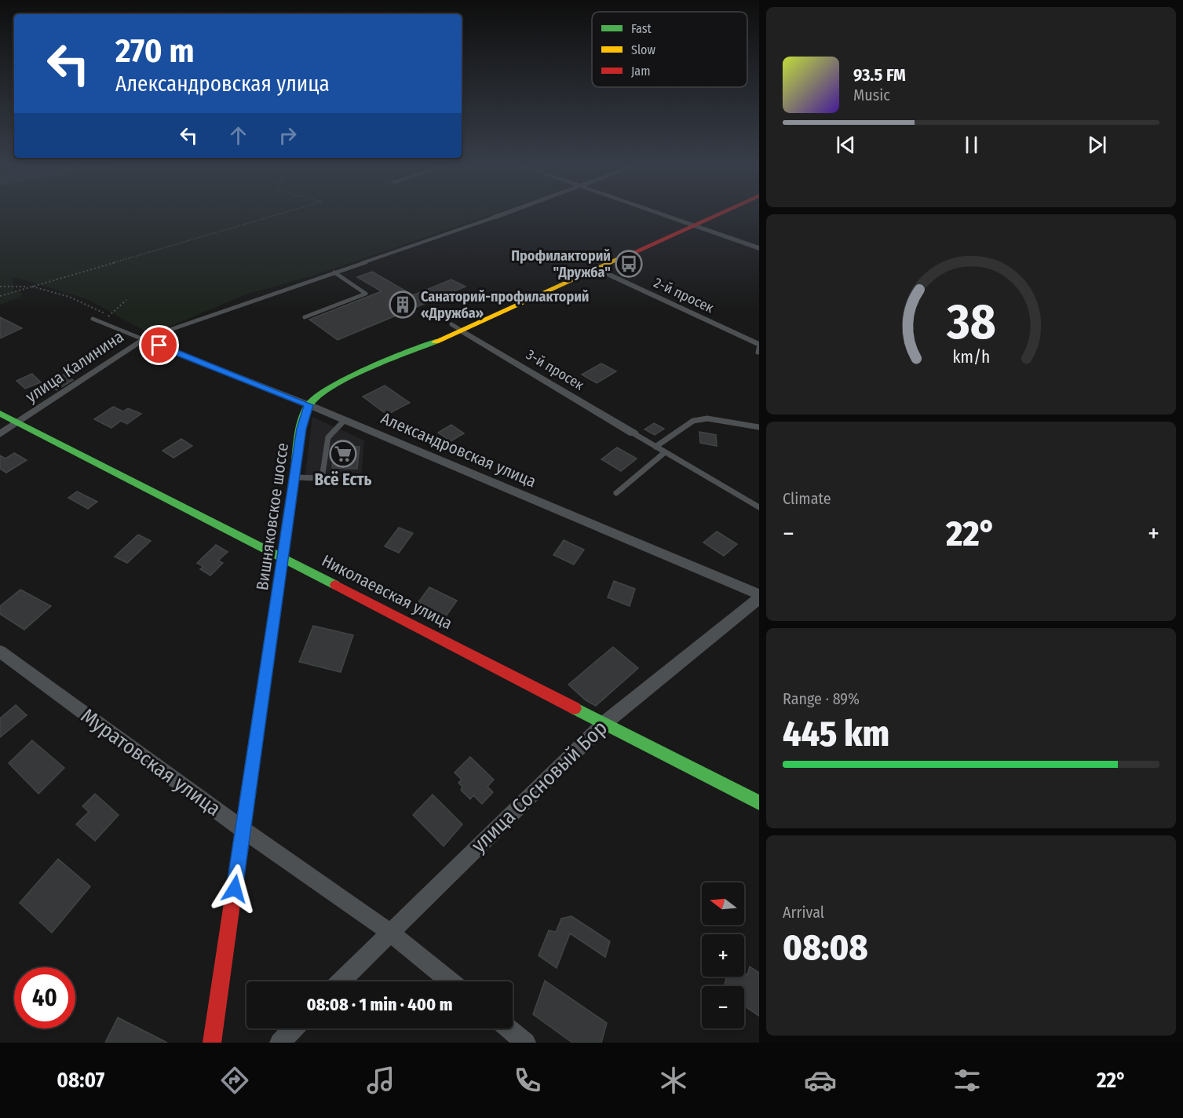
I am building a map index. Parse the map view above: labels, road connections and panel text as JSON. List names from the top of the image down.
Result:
{
  "streets": {
    "street": [
      "2-й просек",
      "улица Калинина",
      "3-й просек",
      "Александровская улица",
      "Вишняковское шоссе",
      "Николаевская улица",
      "Муратовская улица",
      "улица Сосновый Бор"
    ]
  },
  "crossings": [
    ["улица Калинина", "Александровская улица"],
    ["улица Калинина", "Николаевская улица"],
    ["Александровская улица", "Вишняковское шоссе"],
    ["Вишняковское шоссе", "Николаевская улица"],
    ["Вишняковское шоссе", "Муратовская улица"],
    ["Николаевская улица", "улица Сосновый Бор"],
    ["Муратовская улица", "улица Сосновый Бор"]
  ],
  "places": {
    "bus stop": ["Профилакторий \"Дружба\""],
    "building": ["Санаторий-профилакторий «Дружба»"],
    "supermarket": ["Всё Есть"]
  },
  "legend": ["Fast", "Slow", "Jam"],
  "north": "left",
  "page": {
    "turn": ["270 m", "Александровская улица"],
    "song": ["93.5 FM", "Music"],
    "tile": [
      "Climate",
      ["Range · 89%", "445 km"],
      ["Arrival", "08:08"]
    ],
    "heat": ["−", "22°", "+"],
    "map_buttons": ["+", "−"],
    "limit": "40",
    "trip": "08:08 · 1 min · 400 m",
    "tabs": ["08:07", "22°"],
    "gauge": ["38", "km/h"]
  }
}
